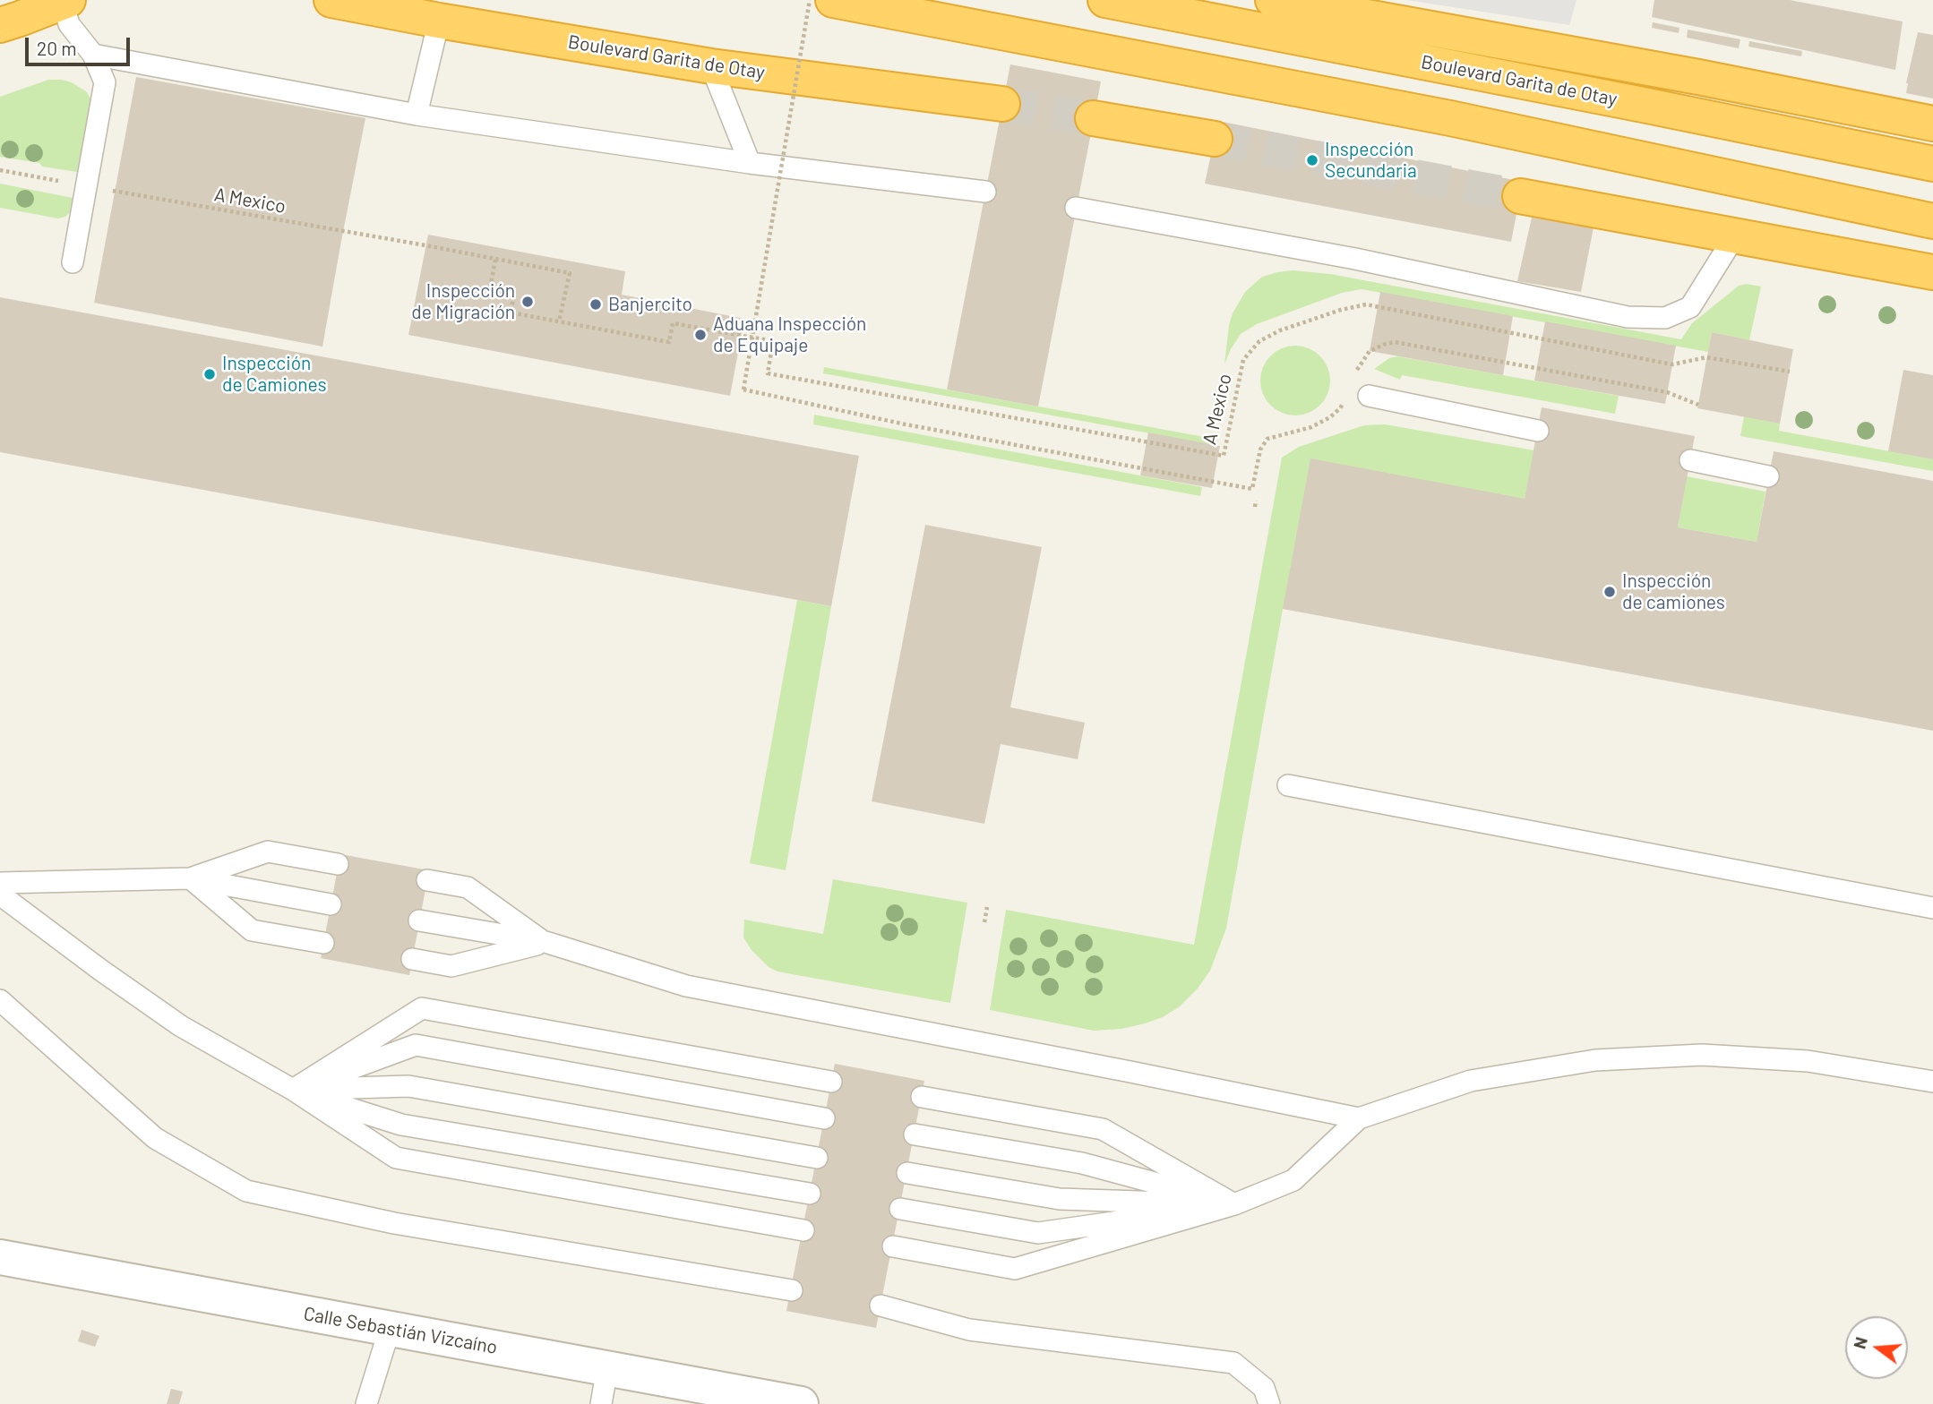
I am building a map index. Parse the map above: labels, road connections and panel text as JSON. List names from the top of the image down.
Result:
{
  "streets": {
    "highway": ["Boulevard Garita de Otay"],
    "street": ["Calle Sebastián Vizcaíno"],
    "path": ["A Mexico"]
  },
  "places": [
    "Inspección Secundaria",
    "Inspección de Migración",
    "Banjercito",
    "Aduana Inspección de Equipaje",
    "Inspección de Camiones",
    "Inspección de camiones"
  ],
  "scale_bar": "20 m",
  "north": "left"
}
